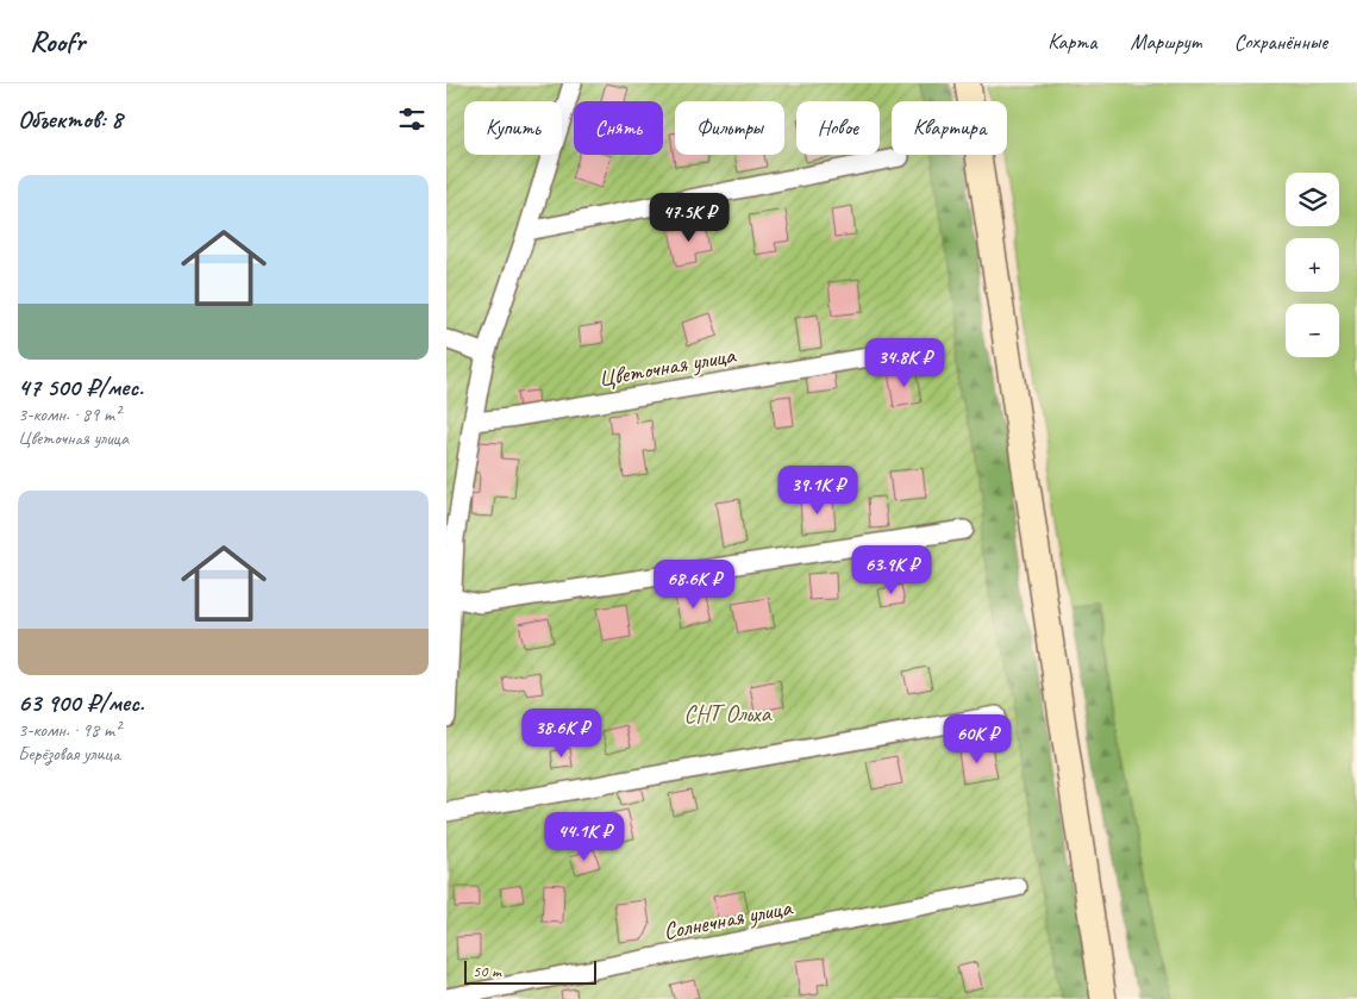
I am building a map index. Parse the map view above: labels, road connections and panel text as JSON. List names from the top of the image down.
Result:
{
  "streets": {
    "street": ["Цветочная улица", "Солнечная улица"]
  },
  "parks": ["СНТ Ольха"],
  "scale_bar": "50 m",
  "page": {
    "header": "Roofr",
    "nav": ["Карта", "Маршрут", "Сохранённые"],
    "heading": "Объектов: 8",
    "chip": [
      "Купить",
      "Снять",
      "Фильтры",
      "Новое",
      "Квартира"
    ],
    "list": [
      {
        "name": "47 500 ₽/мес.",
        "note": "3-комн. · 89 m² · Цветочная улица"
      },
      {
        "name": "63 900 ₽/мес.",
        "note": "3-комн. · 98 m² · Берёзовая улица"
      }
    ],
    "map_buttons": ["+", "−"],
    "price": [
      "47.5K ₽",
      "34.8K ₽",
      "39.1K ₽",
      "63.9K ₽",
      "68.6K ₽",
      "38.6K ₽",
      "60K ₽",
      "44.1K ₽"
    ],
    "scale": "50 m"
  }
}
